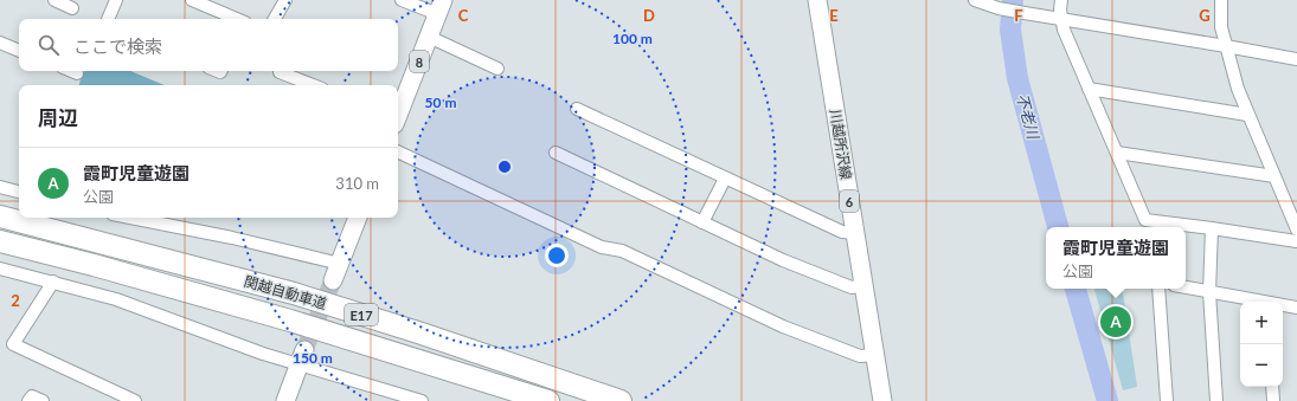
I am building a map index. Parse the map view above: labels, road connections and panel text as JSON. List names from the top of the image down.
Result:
{
  "streets": {
    "highway": ["関越自動車道", "E17"],
    "main road": ["8", "川越所沢線", "6"]
  },
  "water": ["不老川"],
  "page": {
    "search": "ここで検索",
    "heading": "周辺",
    "list": [
      {
        "mark": "A",
        "name": "霞町児童遊園",
        "note": "公園",
        "value": "310 m"
      }
    ],
    "popup": ["霞町児童遊園", "公園"],
    "map_buttons": ["+", "−"],
    "pins": "A"
  },
  "grid": {
    "columns": [
      "C",
      "D",
      "E",
      "F",
      "G"
    ],
    "rows": ["2"]
  },
  "rings": ["100 m", "50 m", "150 m"]
}
